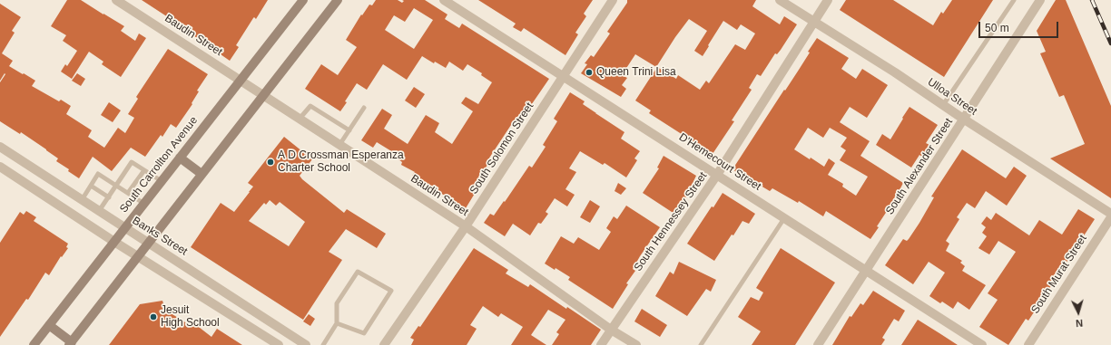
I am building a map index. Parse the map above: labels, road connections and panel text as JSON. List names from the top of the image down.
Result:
{
  "streets": {
    "main road": ["South Carrollton Avenue"],
    "street": [
      "Baudin Street",
      "Ulloa Street",
      "South Solomon Street",
      "D'Hemecourt Street",
      "South Alexander Street",
      "South Hennessey Street",
      "Banks Street",
      "South Murat Street"
    ]
  },
  "crossings": [
    ["Baudin Street", "South Solomon Street"],
    ["Baudin Street", "South Carrollton Avenue"],
    ["Baudin Street", "South Hennessey Street"],
    ["Ulloa Street", "South Alexander Street"],
    ["Ulloa Street", "South Hennessey Street"],
    ["South Solomon Street", "D'Hemecourt Street"],
    ["D'Hemecourt Street", "South Alexander Street"],
    ["D'Hemecourt Street", "South Hennessey Street"],
    ["South Carrollton Avenue", "Banks Street"]
  ],
  "places": ["Queen Trini Lisa", "A D Crossman Esperanza Charter School", "Jesuit High School"],
  "scale_bar": "50 m",
  "north": "bottom"
}
